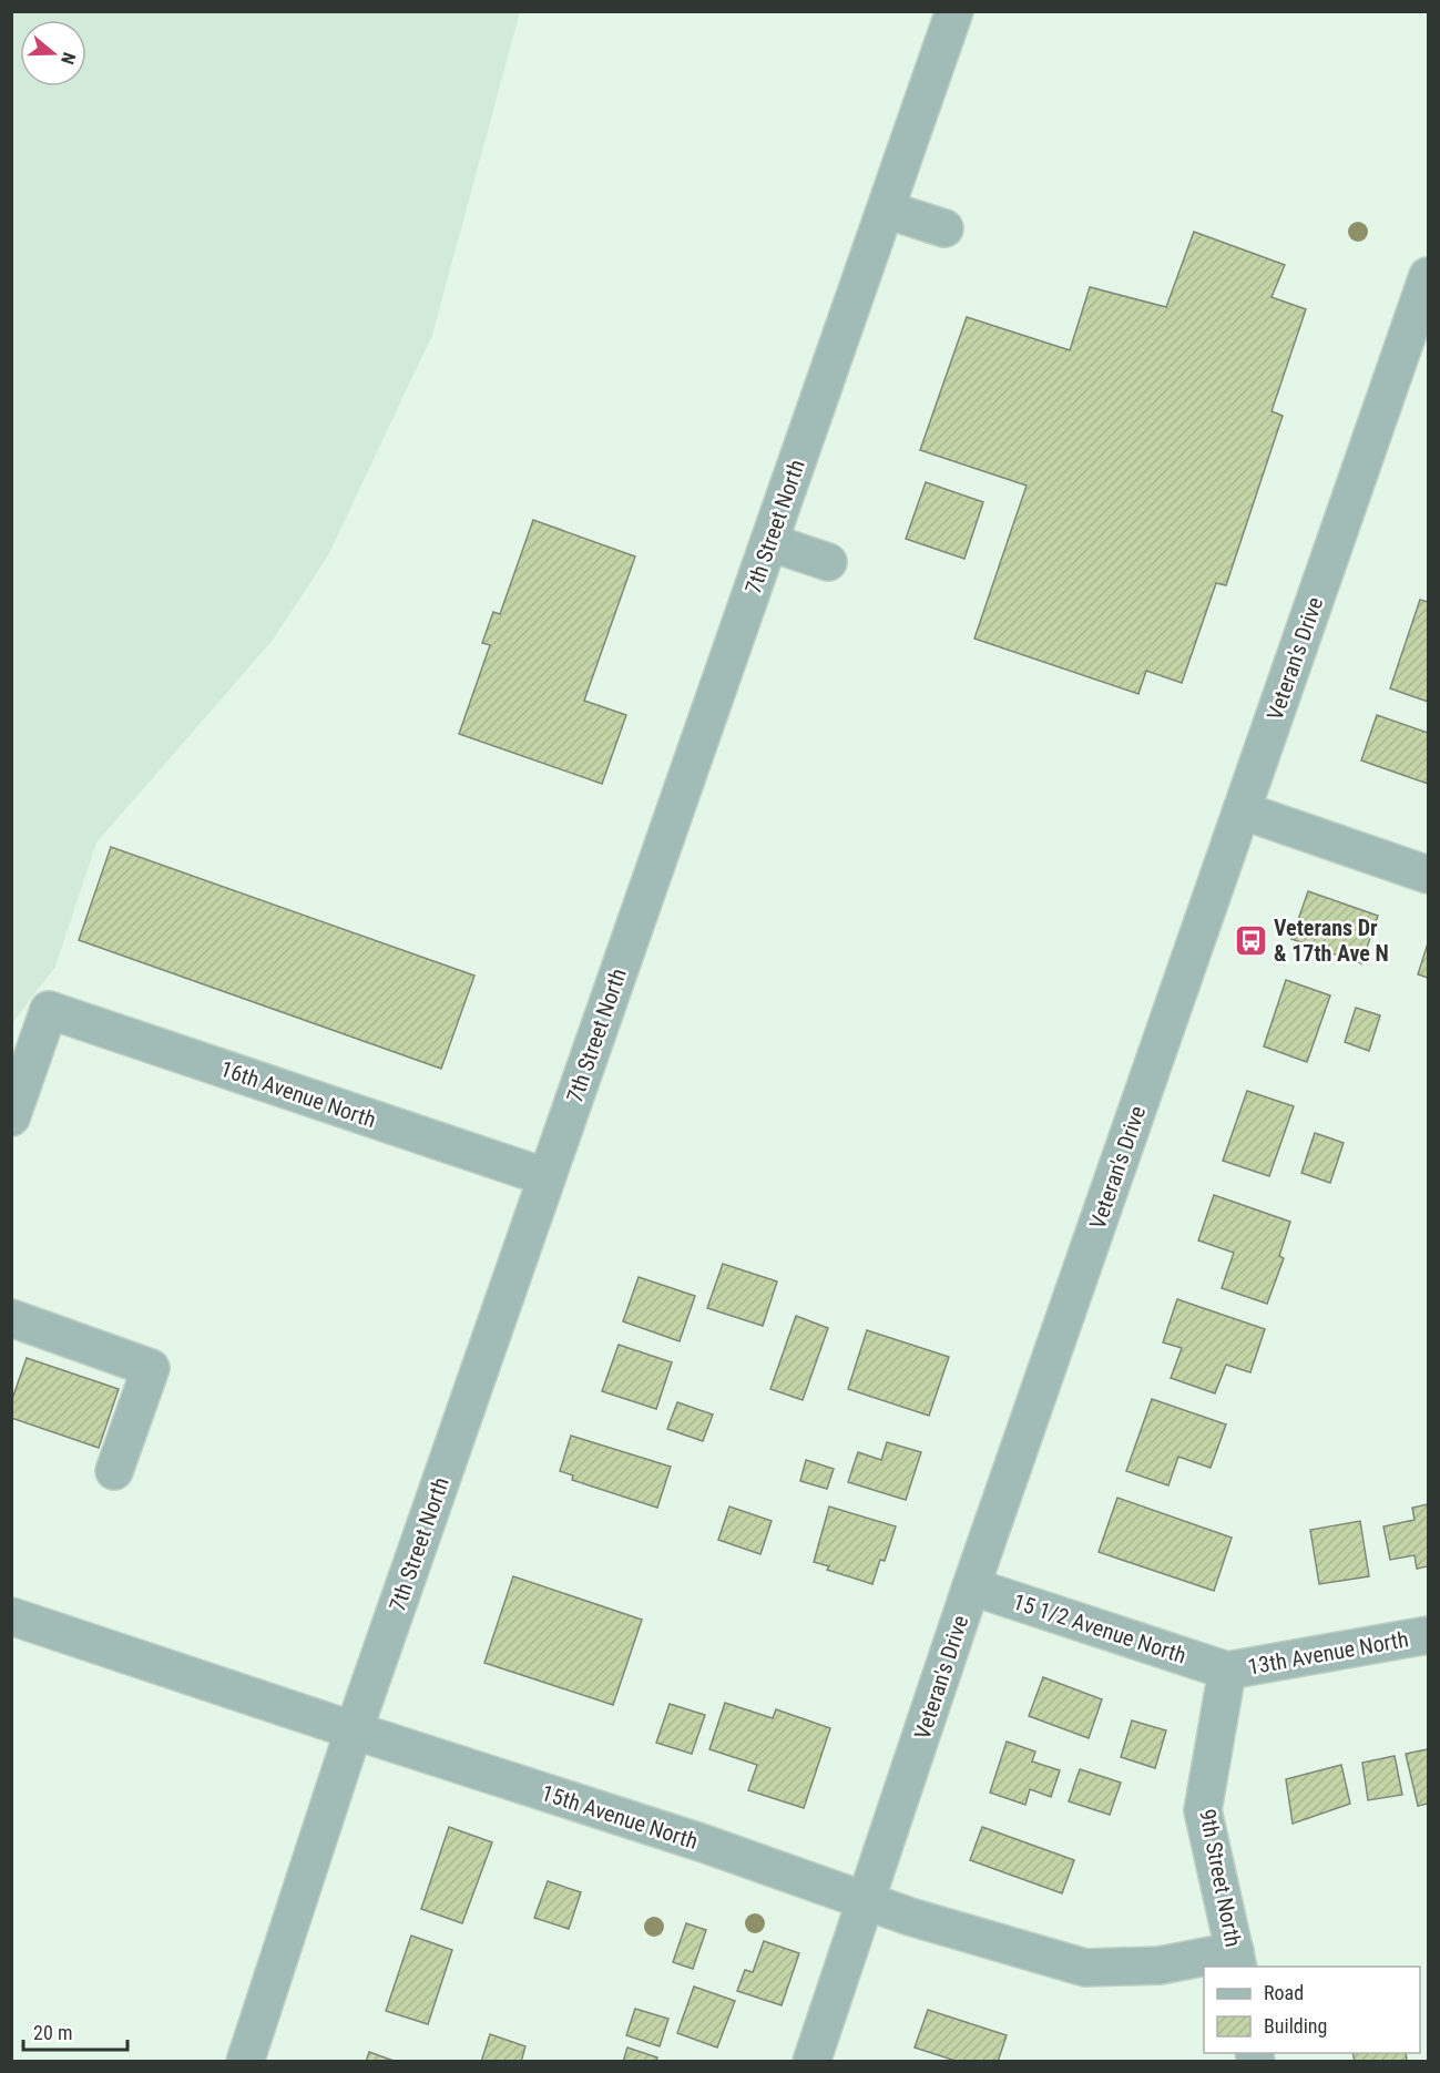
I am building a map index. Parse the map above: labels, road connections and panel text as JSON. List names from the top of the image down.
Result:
{
  "streets": {
    "street": [
      "7th Street North",
      "Veteran's Drive",
      "16th Avenue North",
      "15 1/2 Avenue North",
      "13th Avenue North",
      "15th Avenue North",
      "9th Street North"
    ]
  },
  "crossings": [
    ["7th Street North", "16th Avenue North"],
    ["7th Street North", "15th Avenue North"],
    ["Veteran's Drive", "15 1/2 Avenue North"],
    ["Veteran's Drive", "15th Avenue North"],
    ["15 1/2 Avenue North", "13th Avenue North"],
    ["15 1/2 Avenue North", "9th Street North"],
    ["13th Avenue North", "9th Street North"],
    ["15th Avenue North", "9th Street North"]
  ],
  "places": {
    "bus stop": ["Veterans Dr & 17th Ave N"]
  },
  "legend": ["Road", "Building"],
  "scale_bar": "20 m",
  "north": "right"
}
